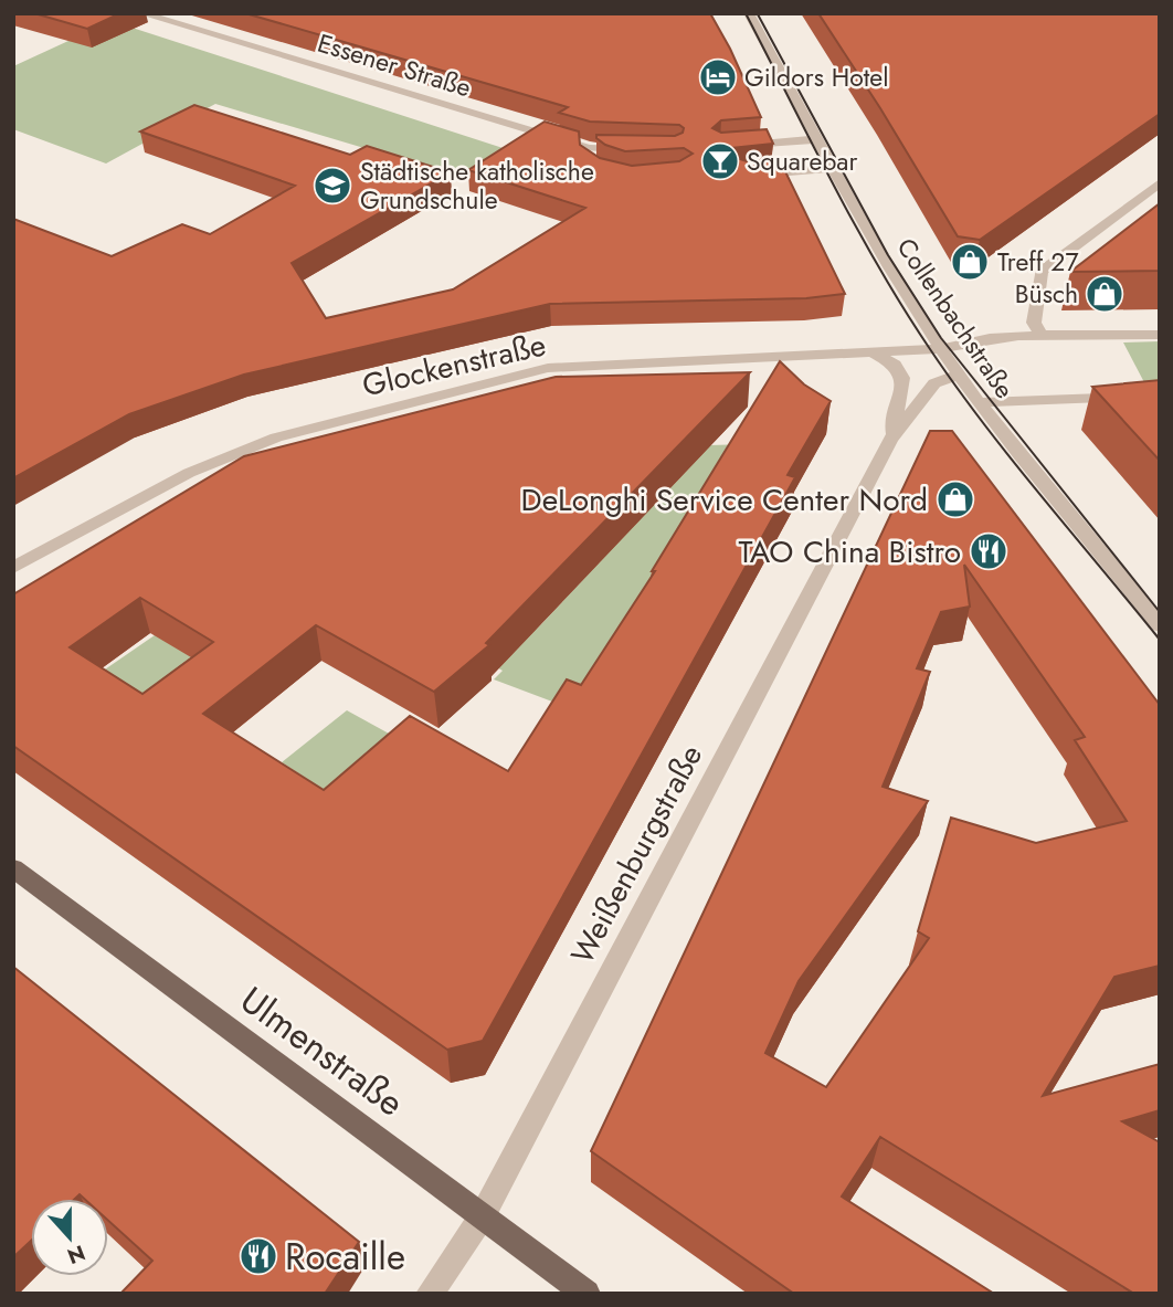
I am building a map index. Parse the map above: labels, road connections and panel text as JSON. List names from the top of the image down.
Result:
{
  "streets": {
    "main road": ["Ulmenstraße"],
    "street": [
      "Essener Straße",
      "Collenbachstraße",
      "Glockenstraße",
      "Weißenburgstraße"
    ]
  },
  "crossings": [
    ["Collenbachstraße", "Glockenstraße"],
    ["Collenbachstraße", "Weißenburgstraße"],
    ["Glockenstraße", "Weißenburgstraße"],
    ["Weißenburgstraße", "Ulmenstraße"]
  ],
  "places": {
    "hotel": ["Gildors Hotel"],
    "bar": ["Squarebar"],
    "school or university": ["Städtische katholische Grundschule"],
    "shop": ["Treff 27", "Büsch", "DeLonghi Service Center Nord"],
    "restaurant": ["TAO China Bistro", "Rocaille"]
  },
  "north": "bottom"
}
